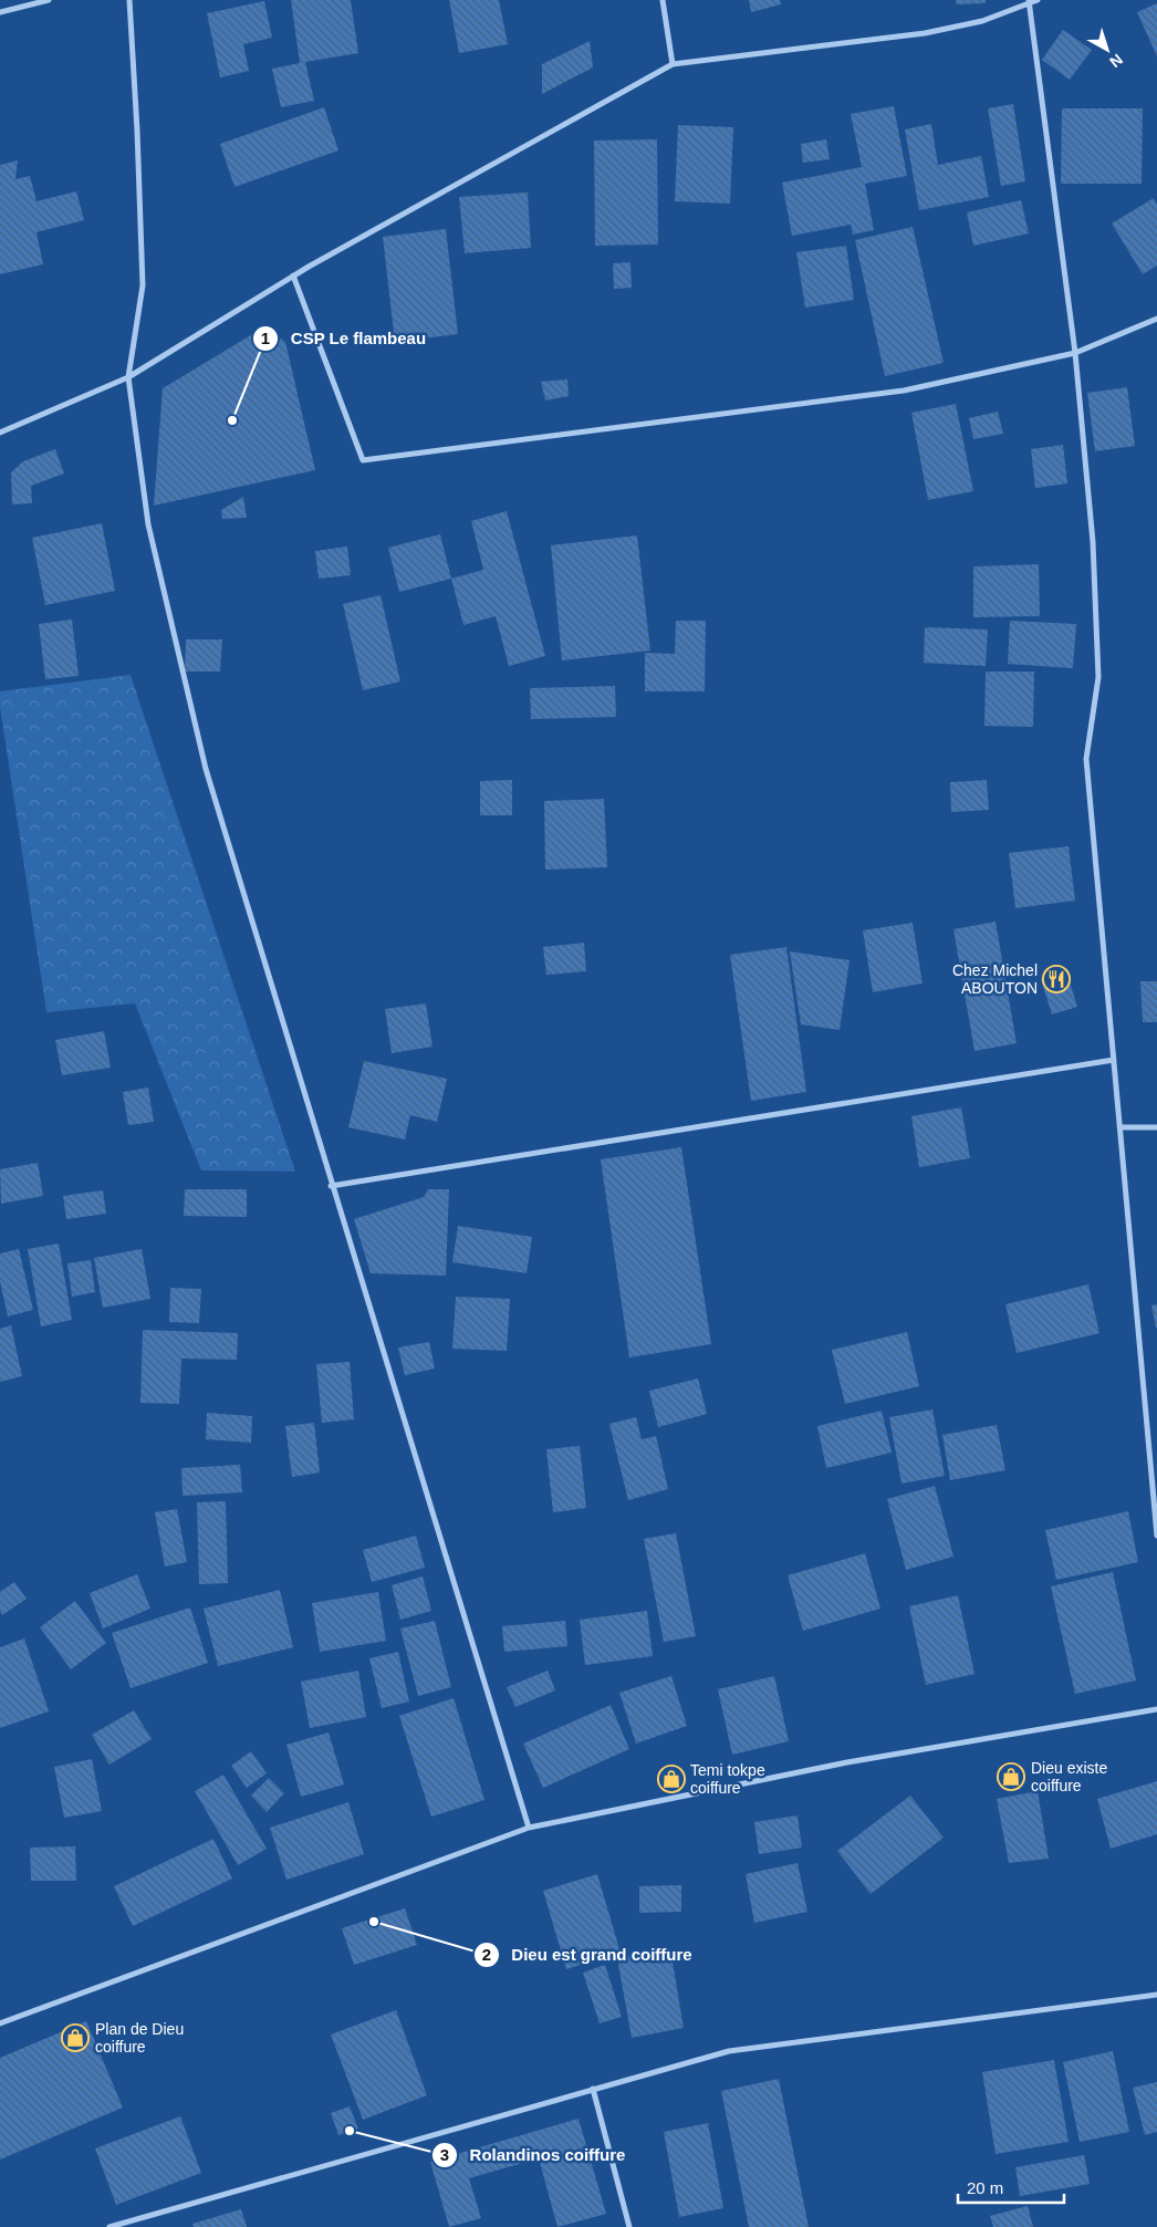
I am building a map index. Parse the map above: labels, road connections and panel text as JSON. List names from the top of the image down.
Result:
{
  "places": {
    "other": ["CSP Le flambeau", "Dieu est grand coiffure", "Rolandinos coiffure"],
    "restaurant": ["Chez Michel ABOUTON"],
    "shop": ["Dieu existe coiffure", "Temi tokpe coiffure", "Plan de Dieu coiffure"]
  },
  "scale_bar": "20 m",
  "north": "bottom right"
}
